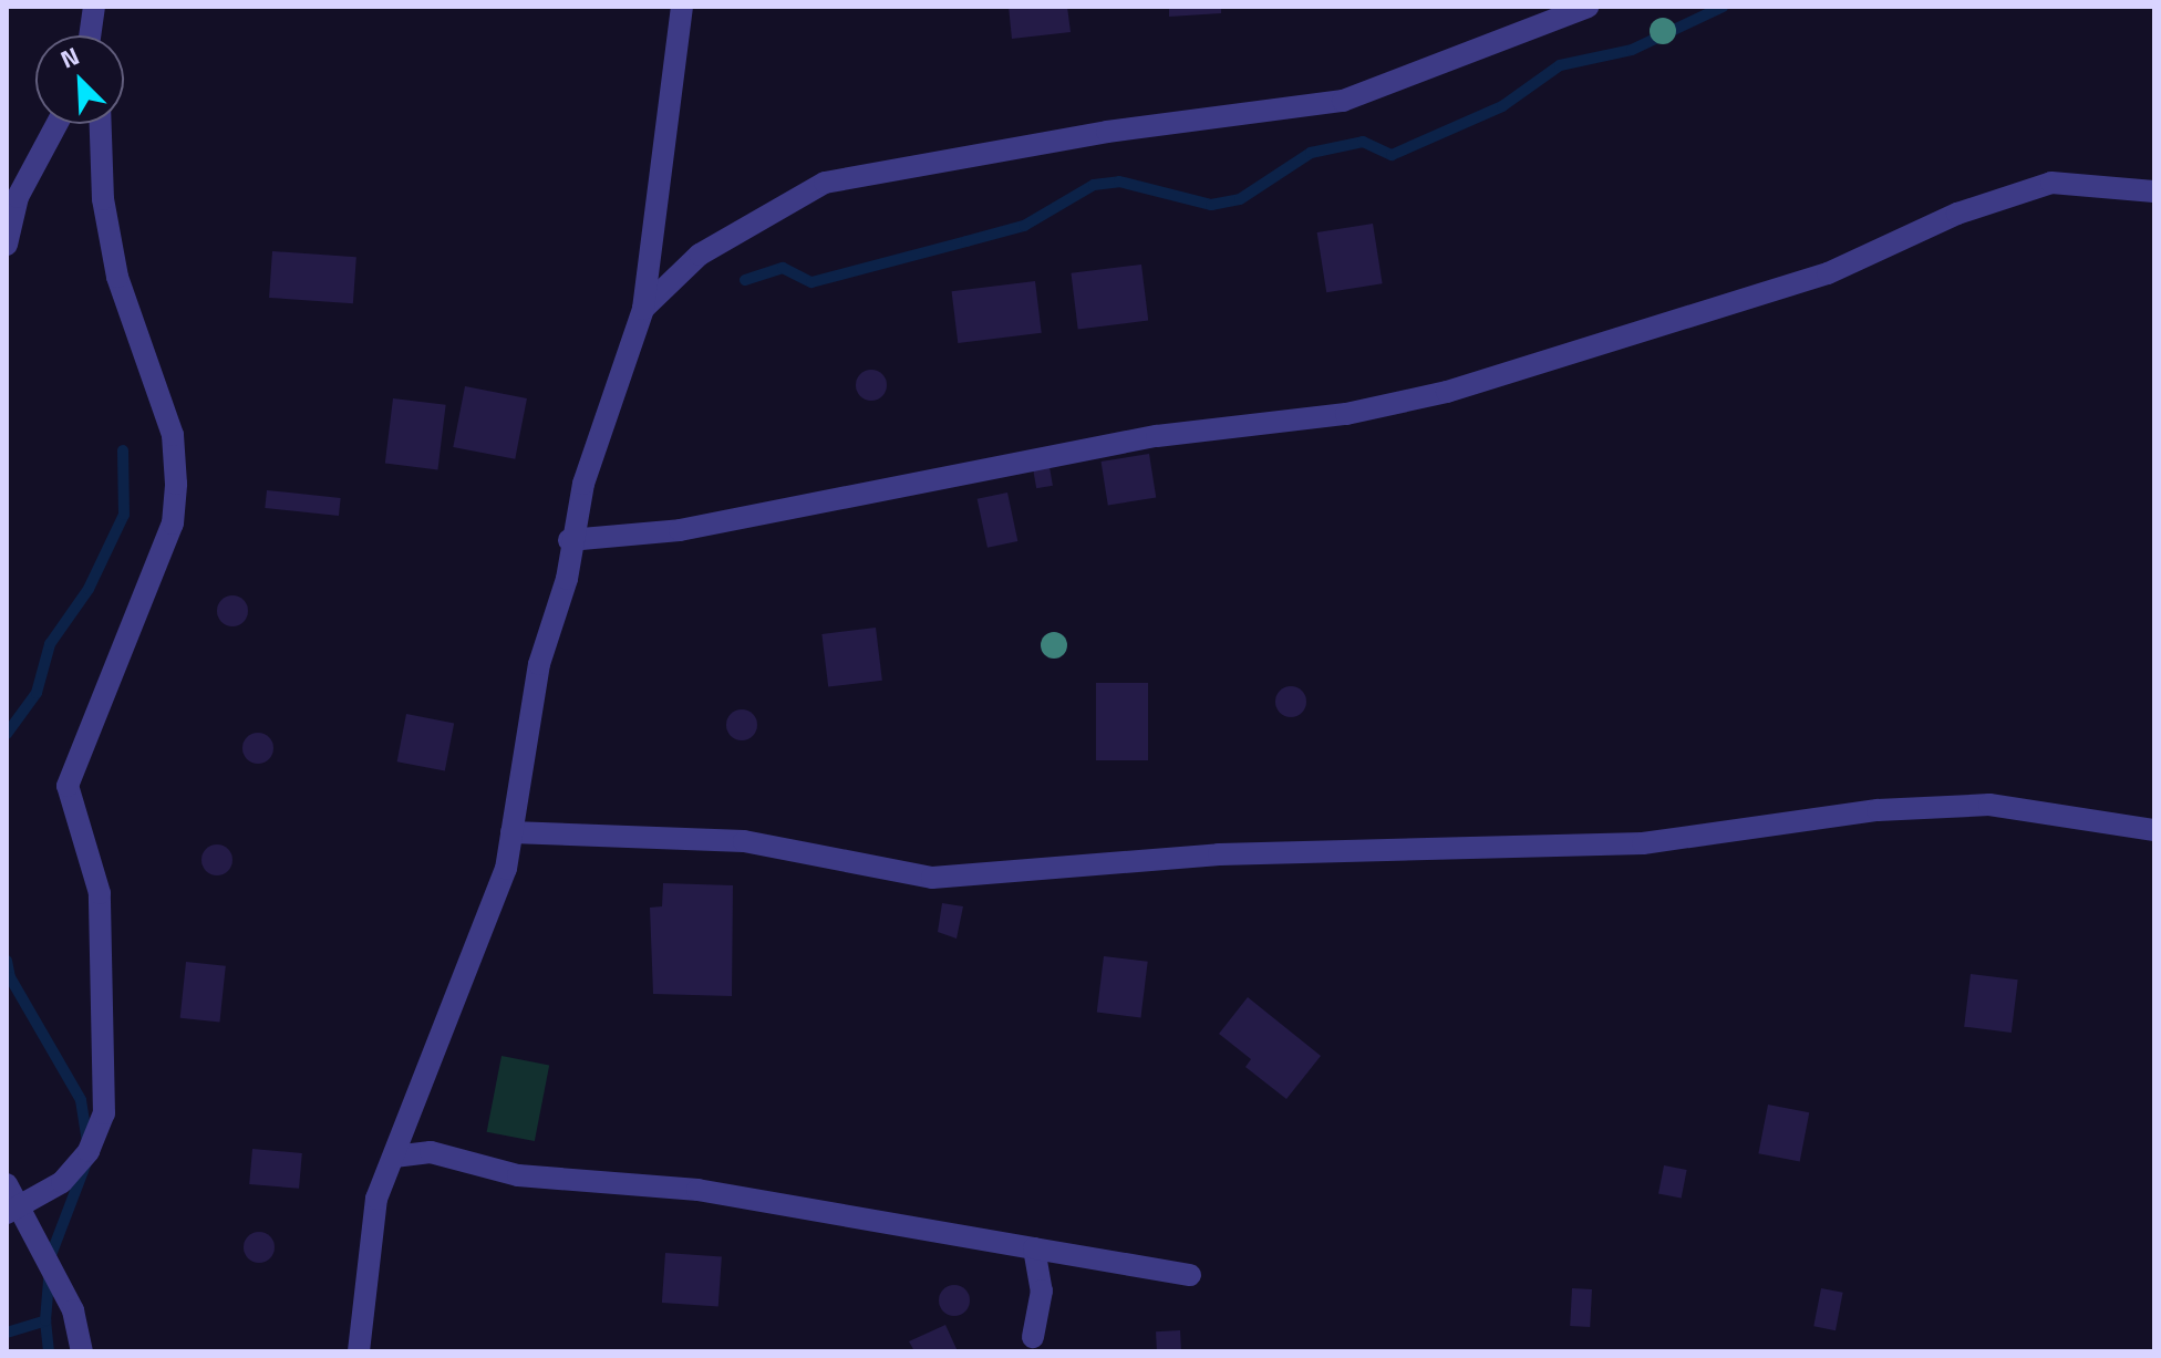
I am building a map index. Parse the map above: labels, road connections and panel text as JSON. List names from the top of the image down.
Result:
{
  "north": "top left"
}
